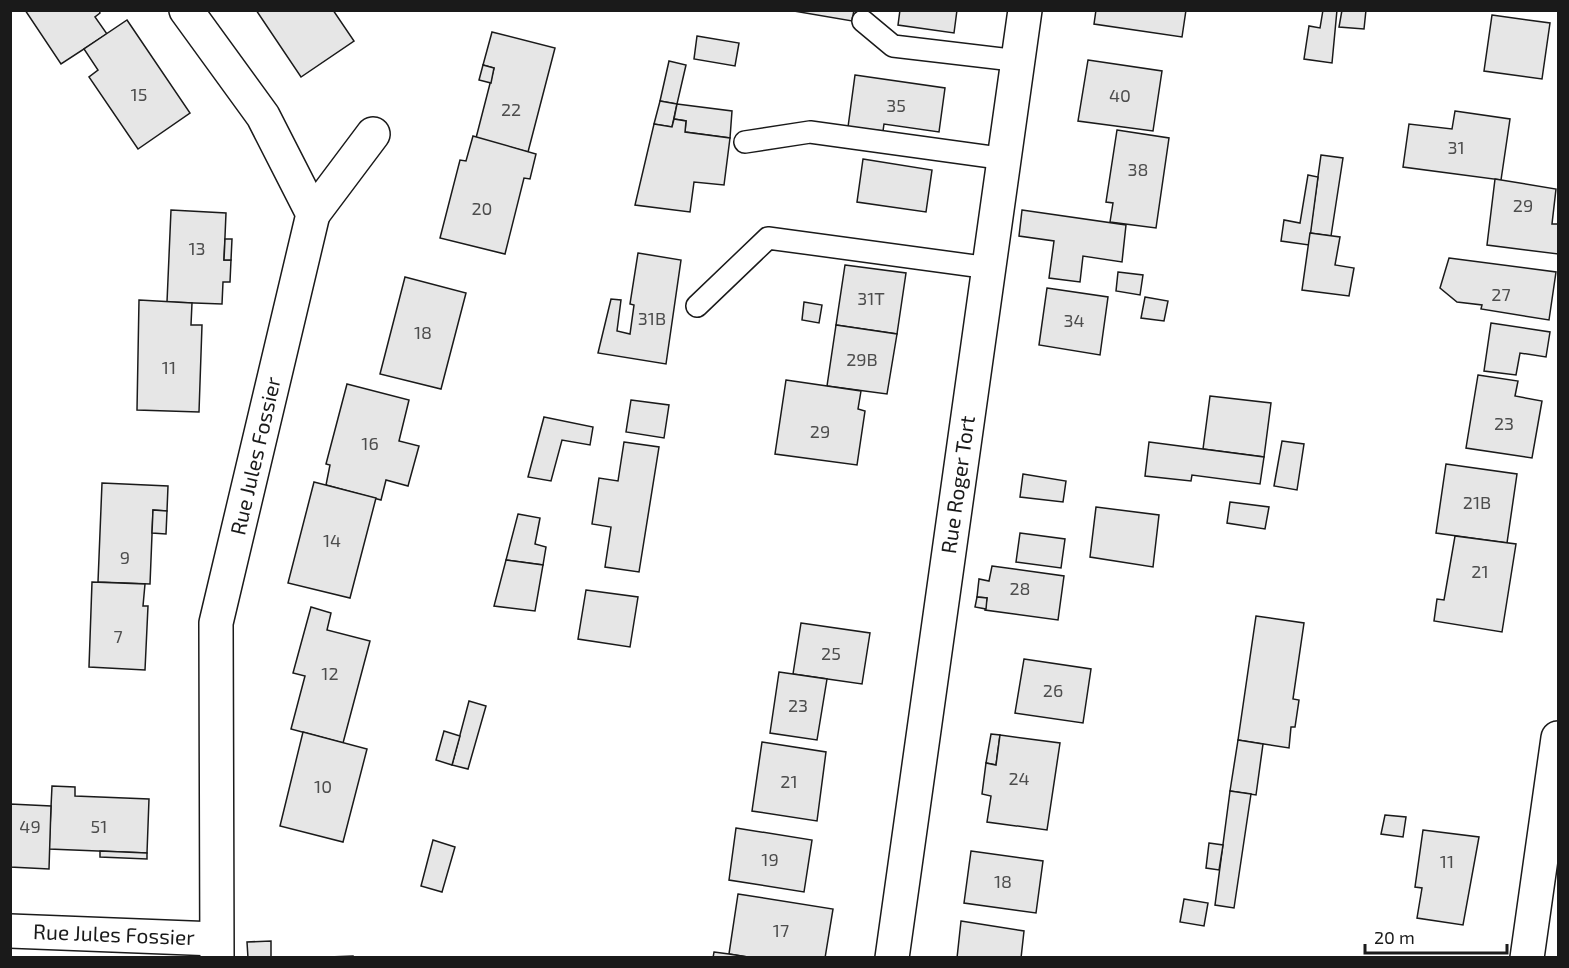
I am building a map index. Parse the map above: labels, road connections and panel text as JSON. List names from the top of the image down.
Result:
{
  "streets": {
    "street": ["Rue Jules Fossier", "Rue Roger Tort"]
  },
  "house_numbers": [
    "15",
    "40",
    "35",
    "22",
    "31",
    "38",
    "29",
    "20",
    "13",
    "27",
    "31T",
    "31B",
    "34",
    "18",
    "29B",
    "11",
    "23",
    "29",
    "16",
    "21B",
    "14",
    "9",
    "21",
    "28",
    "7",
    "25",
    "12",
    "26",
    "23",
    "24",
    "21",
    "10",
    "49",
    "51",
    "19",
    "11",
    "18",
    "17"
  ],
  "scale_bar": "20 m"
}
